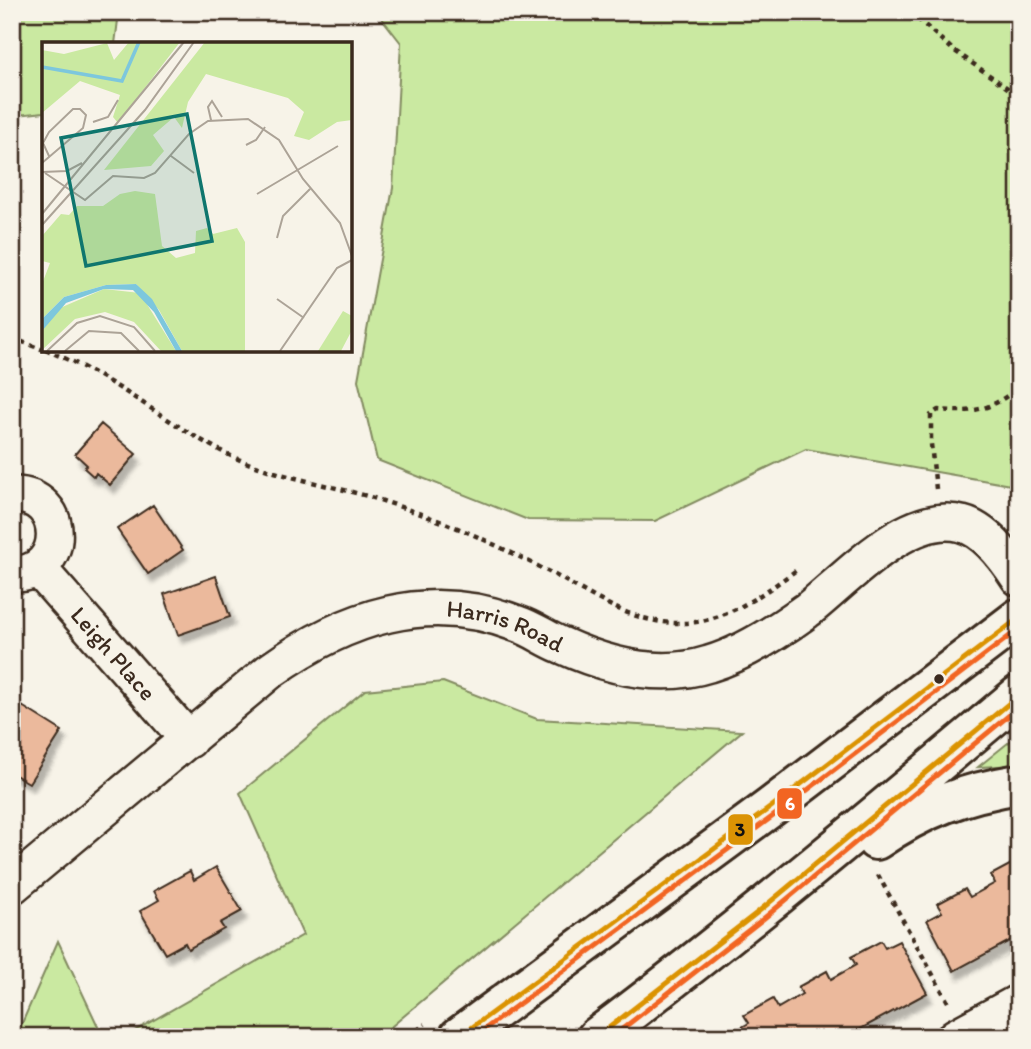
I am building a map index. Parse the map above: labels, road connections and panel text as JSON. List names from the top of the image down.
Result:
{
  "streets": {
    "street": ["Harris Road", "Leigh Place"]
  },
  "crossings": [
    ["Harris Road", "Leigh Place"]
  ],
  "lines": ["transit line 3", "transit line 6"]
}
